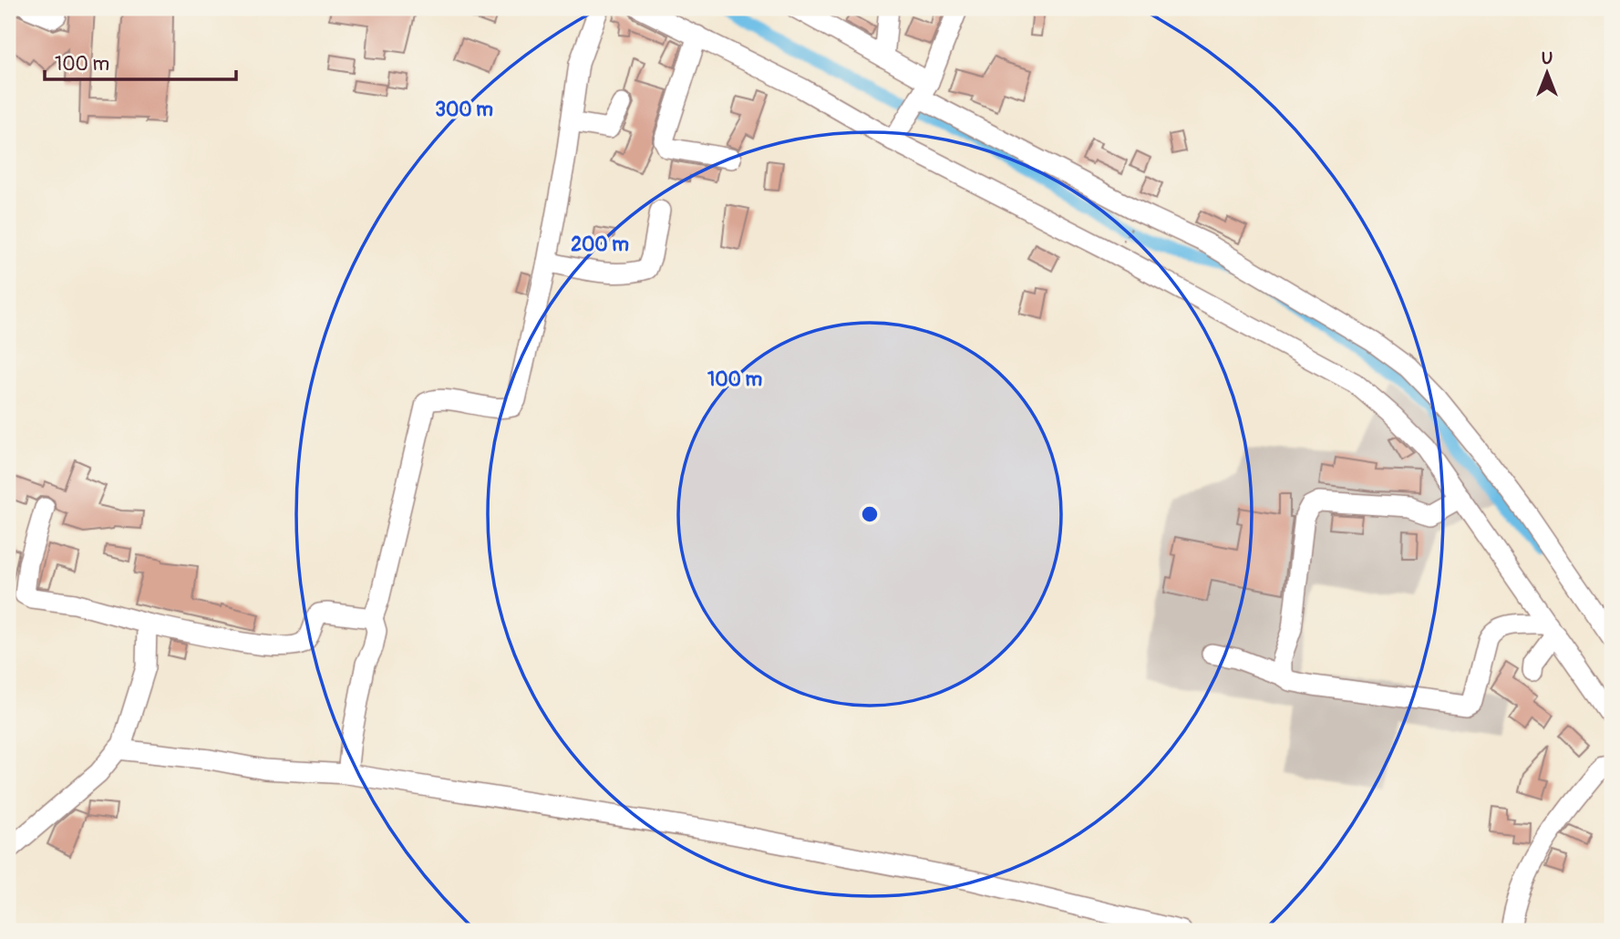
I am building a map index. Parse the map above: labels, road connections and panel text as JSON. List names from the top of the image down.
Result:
{
  "scale_bar": "100 m",
  "north": "top",
  "rings": ["300 m", "200 m", "100 m"]
}
